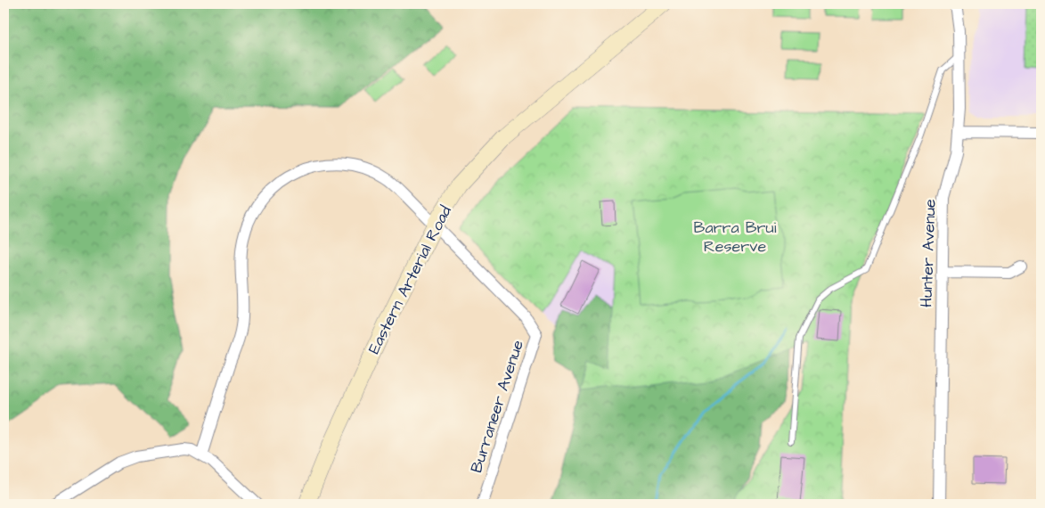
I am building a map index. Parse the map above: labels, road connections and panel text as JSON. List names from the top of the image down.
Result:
{
  "streets": {
    "main road": ["Eastern Arterial Road"],
    "street": ["Hunter Avenue", "Burraneer Avenue"]
  },
  "crossings": [
    ["Eastern Arterial Road", "Burraneer Avenue"]
  ],
  "parks": ["Barra Brui Reserve"]
}
